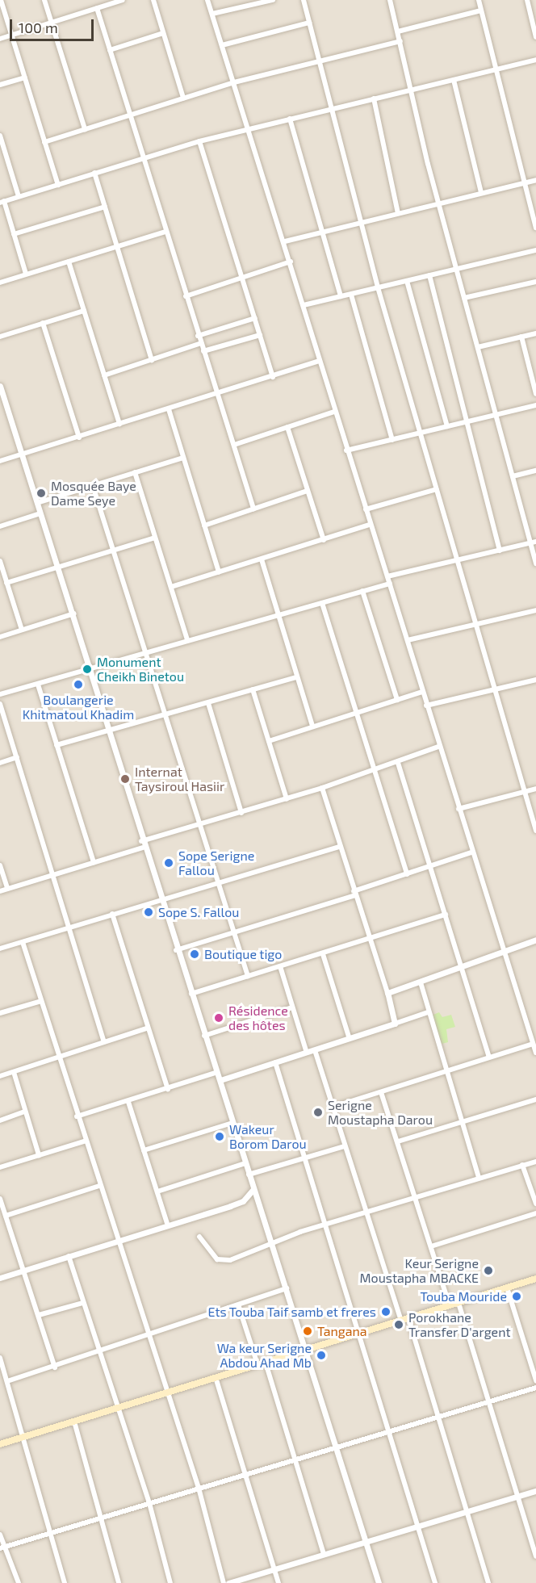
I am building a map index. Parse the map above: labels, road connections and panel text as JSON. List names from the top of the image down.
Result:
{
  "places": [
    "Mosquée Baye Dame Seye",
    "Monument Cheikh Binetou",
    "Boulangerie Khitmatoul Khadim",
    "Internat Taysiroul Hasiir",
    "Sope Serigne Fallou",
    "Sope S. Fallou",
    "Boutique tigo",
    "Résidence des hôtes",
    "Serigne Moustapha Darou",
    "Wakeur Borom Darou",
    "Keur Serigne Moustapha MBACKE",
    "Touba Mouride",
    "Ets Touba Taif samb et freres",
    "Porokhane Transfer D'argent",
    "Tangana",
    "Wa keur Serigne Abdou Ahad Mb"
  ],
  "scale_bar": "100 m"
}
